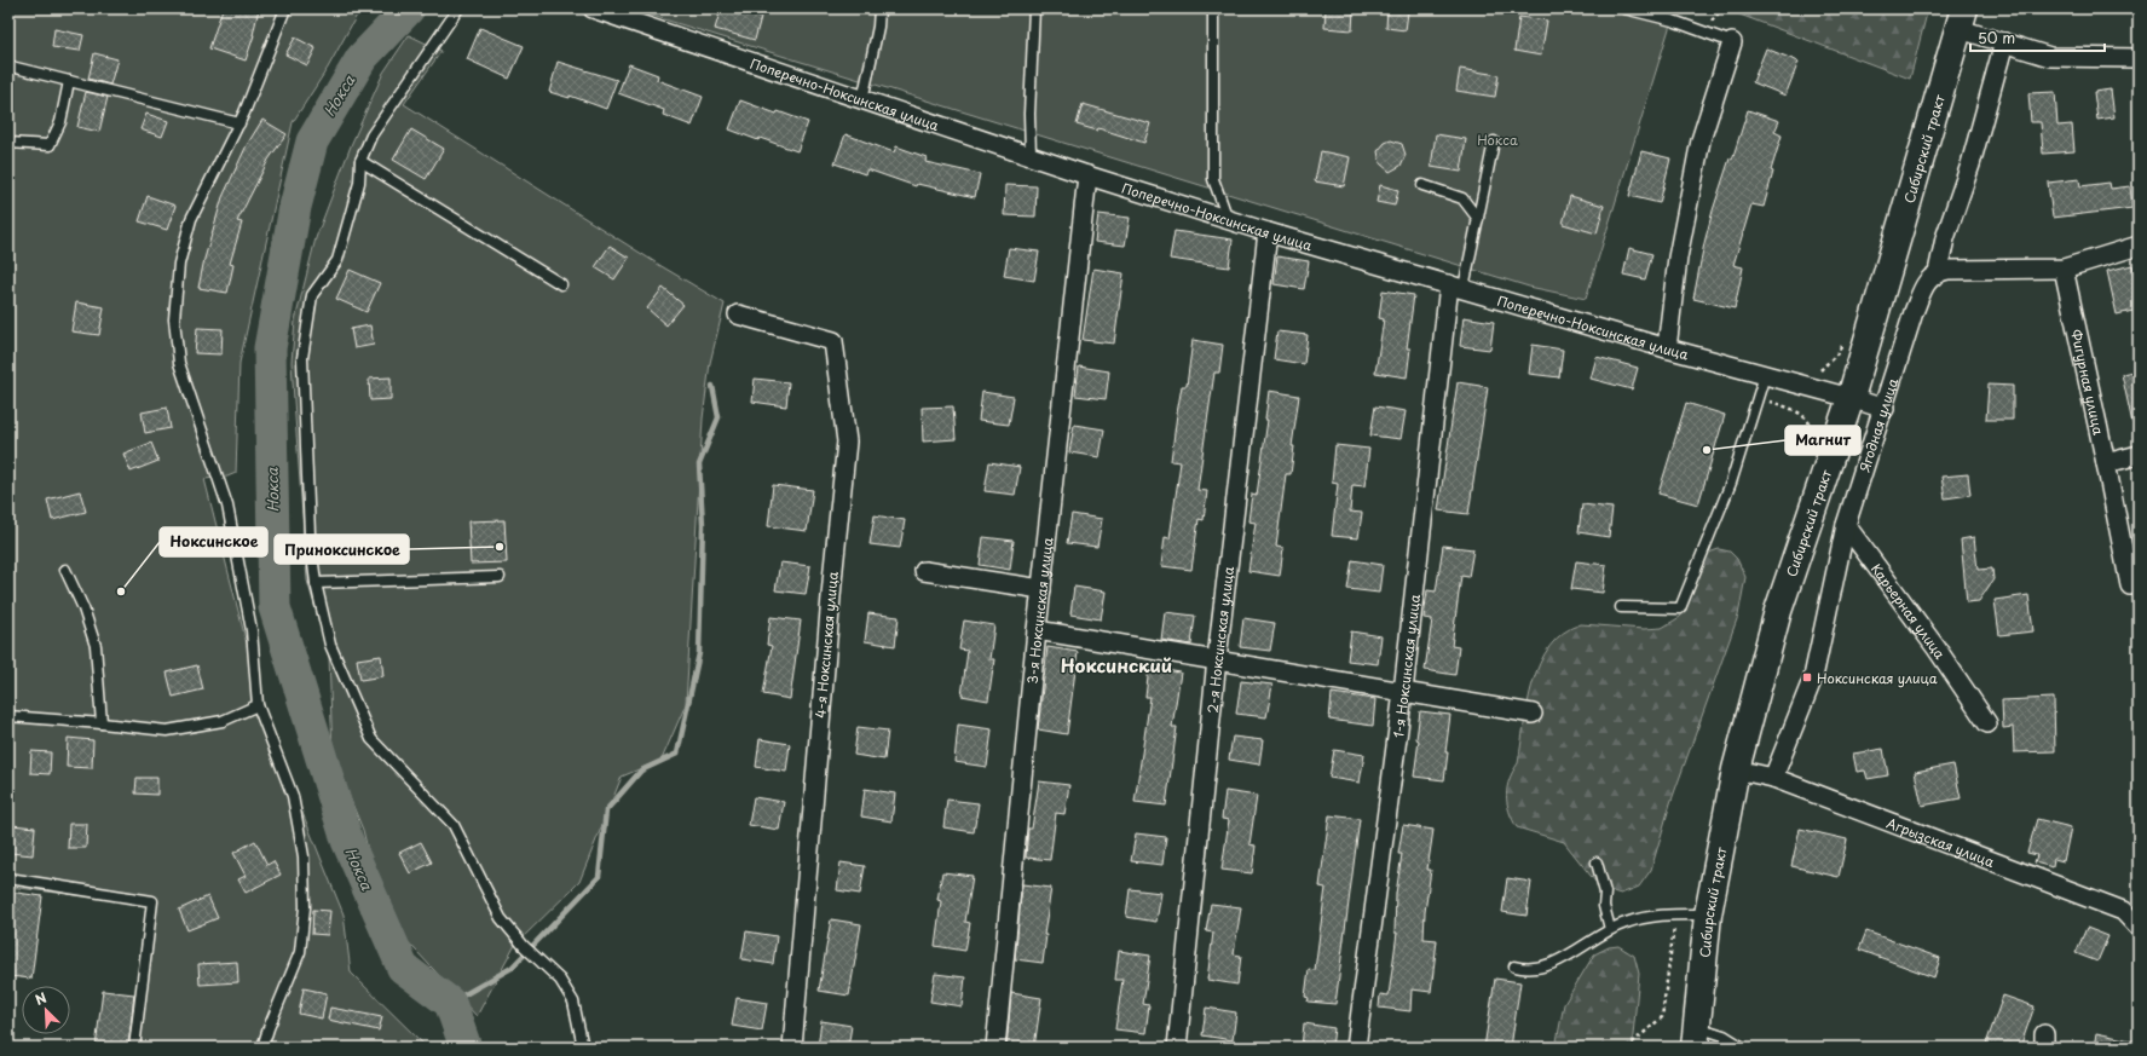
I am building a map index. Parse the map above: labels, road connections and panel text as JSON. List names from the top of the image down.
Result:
{
  "streets": {
    "main road": ["Сибирский тракт"],
    "street": [
      "Поперечно-Ноксинская улица",
      "Фигурная улица",
      "Ягодная улица",
      "3-я Ноксинская улица",
      "Карьерная улица",
      "2-я Ноксинская улица",
      "4-я Ноксинская улица",
      "1-я Ноксинская улица",
      "Агрызская улица"
    ]
  },
  "crossings": [
    ["Поперечно-Ноксинская улица", "Сибирский тракт"],
    ["Поперечно-Ноксинская улица", "Ягодная улица"],
    ["Поперечно-Ноксинская улица", "3-я Ноксинская улица"],
    ["Поперечно-Ноксинская улица", "2-я Ноксинская улица"],
    ["Поперечно-Ноксинская улица", "1-я Ноксинская улица"],
    ["Сибирский тракт", "Агрызская улица"],
    ["Ягодная улица", "Карьерная улица"],
    ["Ягодная улица", "Агрызская улица"]
  ],
  "districts": ["Ноксинский"],
  "water": ["Нокса"],
  "parks": ["Нокса"],
  "places": {
    "other": ["Магнит", "Приноксинское", "Ноксинское"],
    "transit": ["Ноксинская улица"]
  },
  "scale_bar": "50 m",
  "north": "top left"
}
